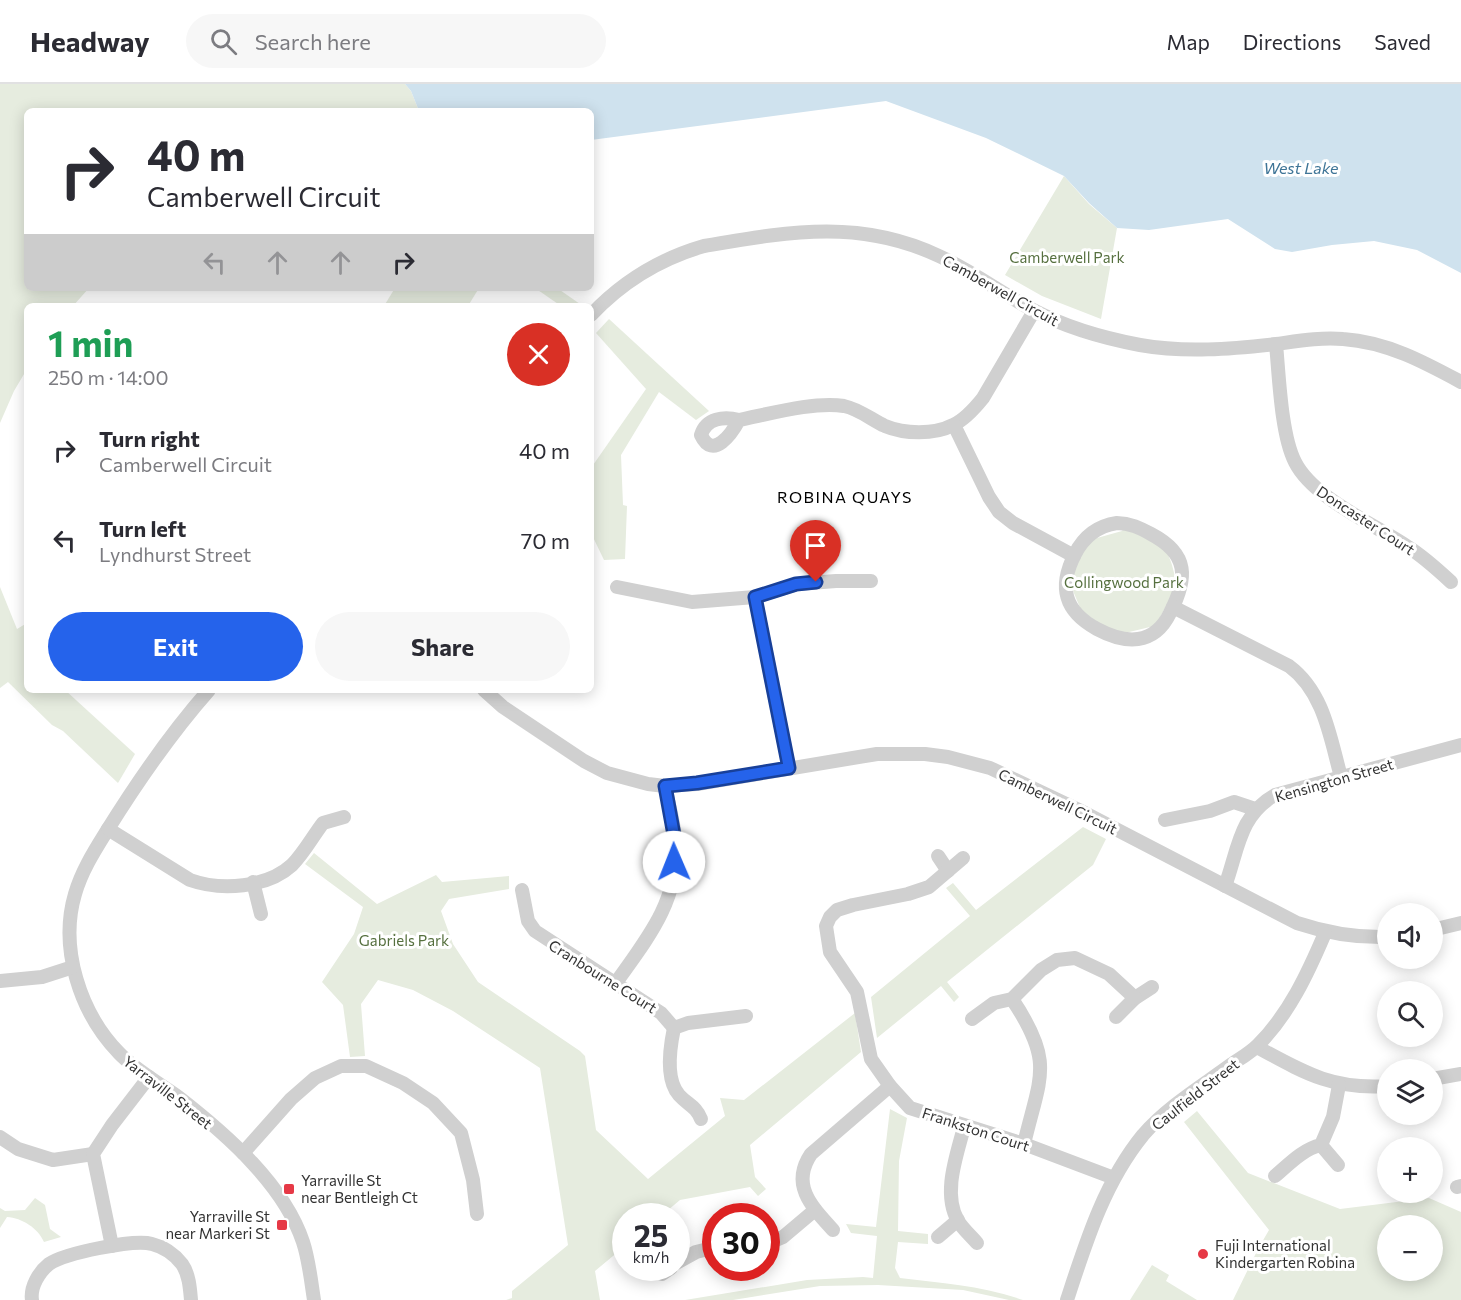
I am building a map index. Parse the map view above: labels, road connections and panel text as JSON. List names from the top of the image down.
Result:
{
  "streets": {
    "street": [
      "Camberwell Circuit",
      "Doncaster Court",
      "Kensington Street",
      "Cranbourne Court",
      "Yarraville Street",
      "Caulfield Street",
      "Frankston Court"
    ]
  },
  "crossings": [
    ["Camberwell Circuit", "Doncaster Court"],
    ["Camberwell Circuit", "Kensington Street"],
    ["Camberwell Circuit", "Caulfield Street"],
    ["Caulfield Street", "Frankston Court"]
  ],
  "districts": ["ROBINA QUAYS"],
  "water": ["West Lake"],
  "parks": ["Camberwell Park", "Collingwood Park", "Gabriels Park"],
  "places": {
    "transit": ["Yarraville St near Bentleigh Ct", "Yarraville St near Markeri St"],
    "other": ["Fuji International Kindergarten Robina"]
  },
  "page": {
    "header": "Headway",
    "search": "Search here",
    "nav": ["Map", "Directions", "Saved"],
    "turn": ["40 m", "Camberwell Circuit"],
    "heading": ["1 min", "250 m · 14:00"],
    "list": [
      {
        "name": "Turn right",
        "note": "Camberwell Circuit",
        "value": "40 m"
      },
      {
        "name": "Turn left",
        "note": "Lyndhurst Street",
        "value": "70 m"
      }
    ],
    "buttons": ["Exit", "Share"],
    "map_buttons": ["+", "−"],
    "speed": "25 km/h",
    "limit": "30"
  }
}
